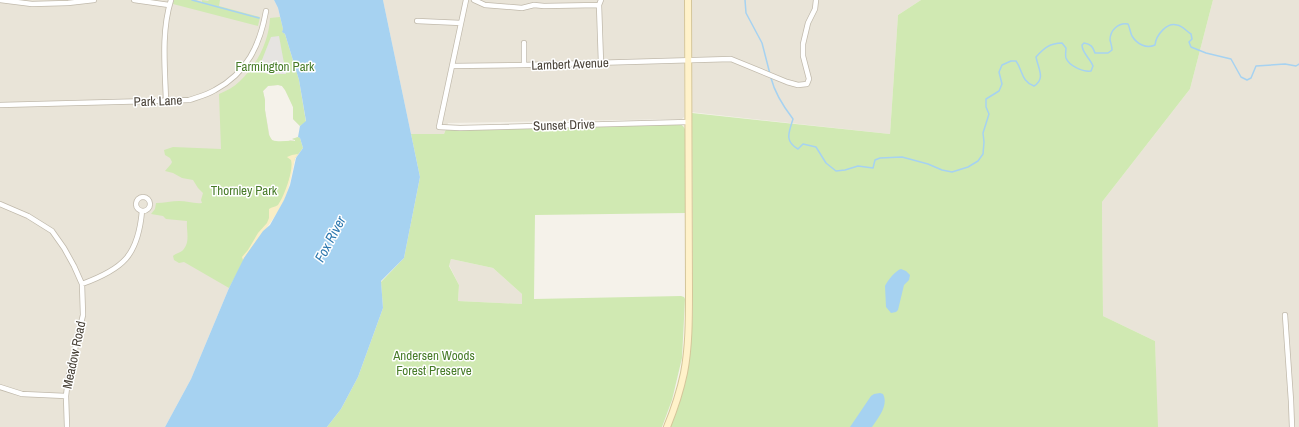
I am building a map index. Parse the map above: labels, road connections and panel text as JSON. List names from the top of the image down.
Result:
{
  "streets": {
    "street": [
      "Lambert Avenue",
      "Park Lane",
      "Sunset Drive",
      "Meadow Road"
    ]
  },
  "crossings": [
    ["Lambert Avenue", "Sunset Drive"]
  ],
  "water": ["Fox River"],
  "parks": ["Farmington Park", "Thornley Park", "Andersen Woods Forest Preserve"]
}
